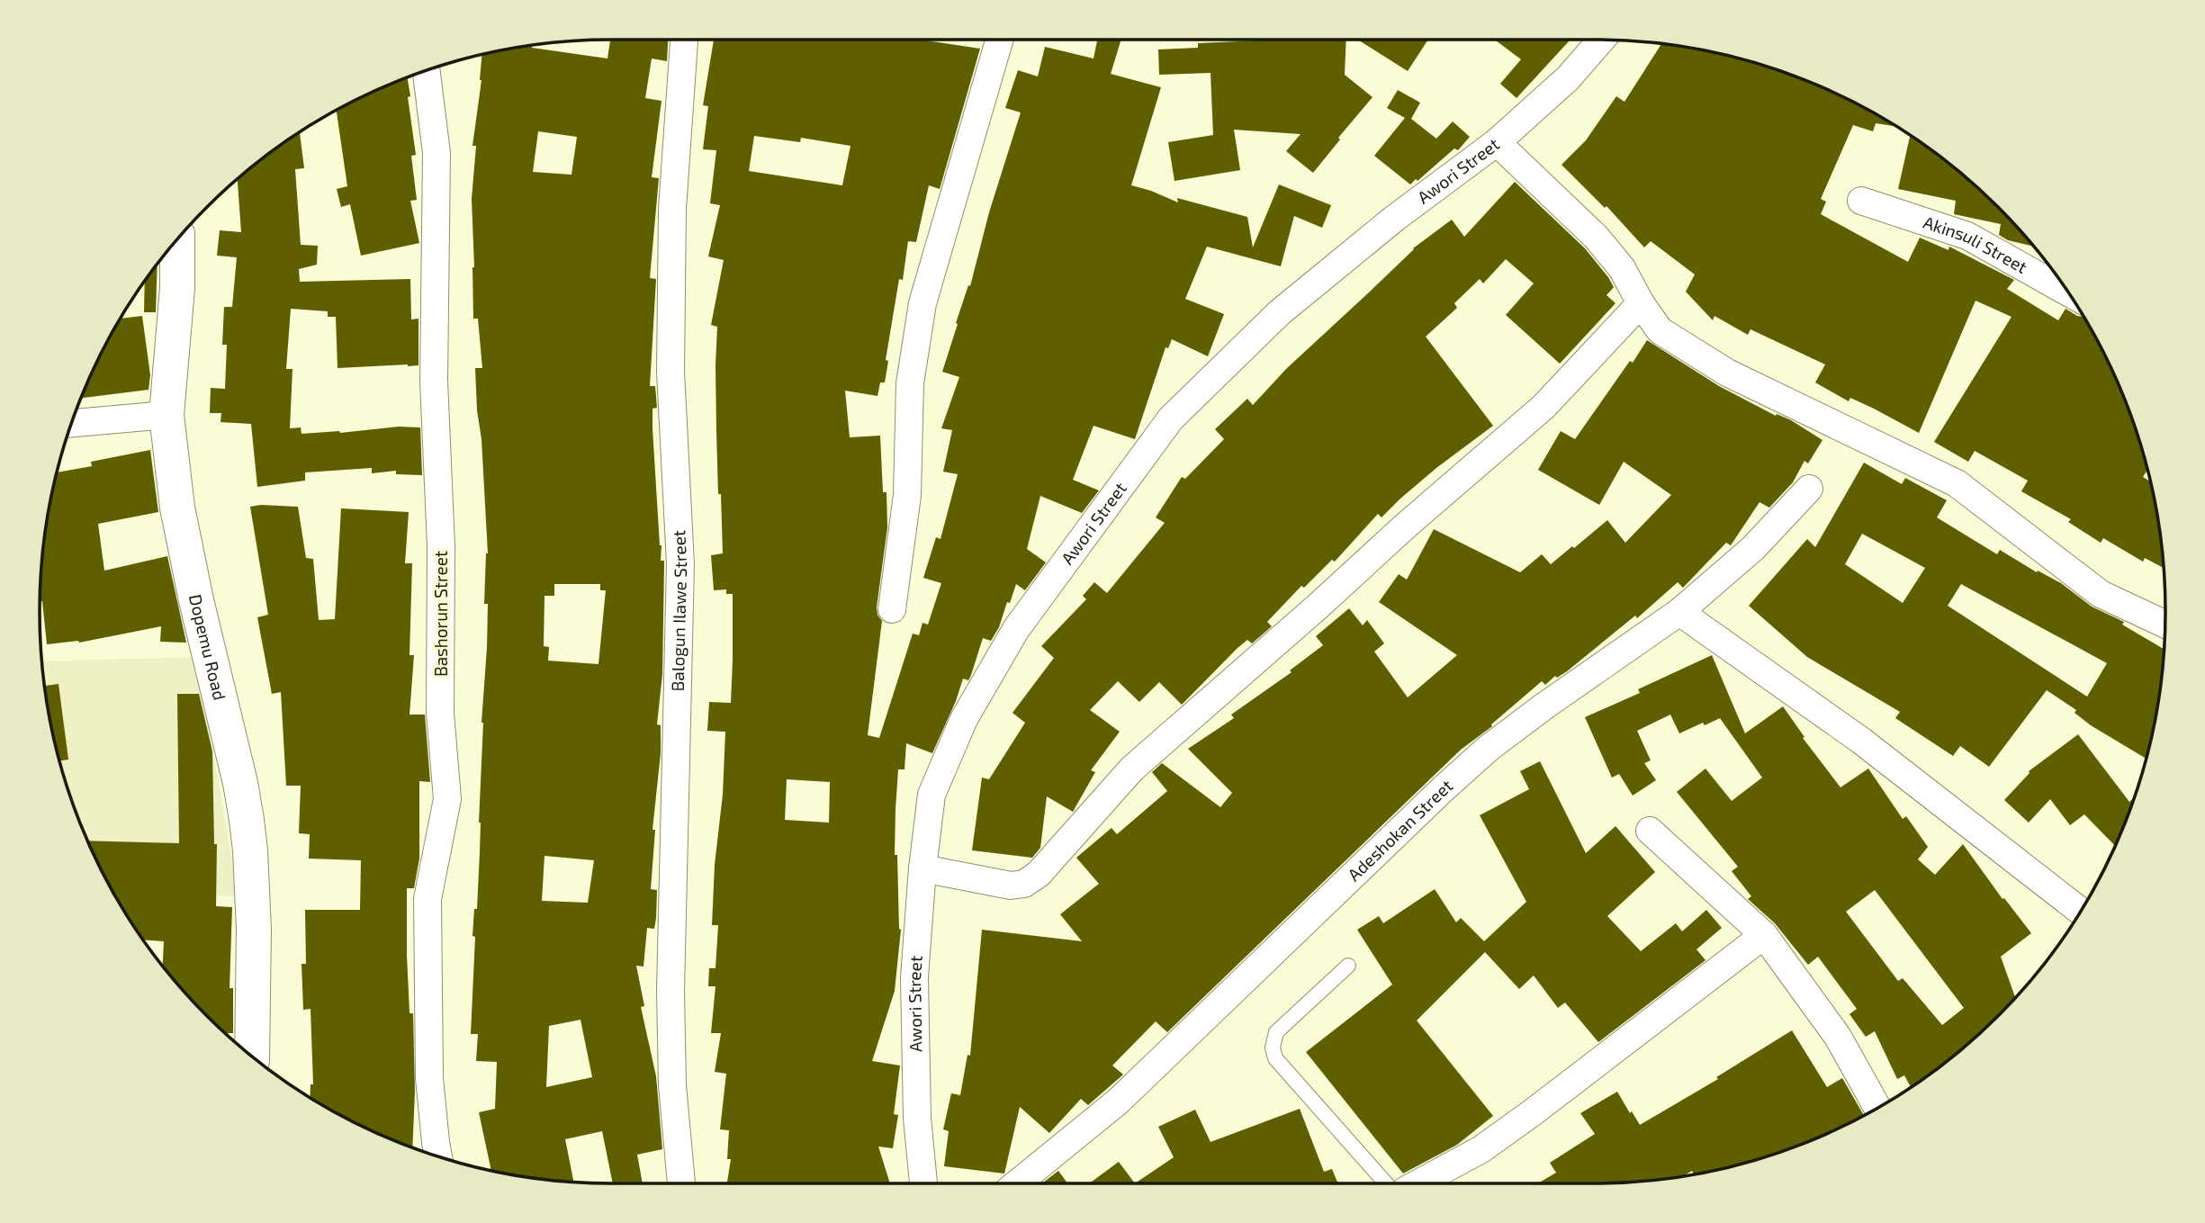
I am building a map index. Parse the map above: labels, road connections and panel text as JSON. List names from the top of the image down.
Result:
{
  "streets": {
    "main road": ["Dopemu Road"],
    "street": [
      "Awori Street",
      "Akinsuli Street",
      "Balogun Ilawe Street",
      "Bashorun Street",
      "Adeshokan Street"
    ]
  }
}
